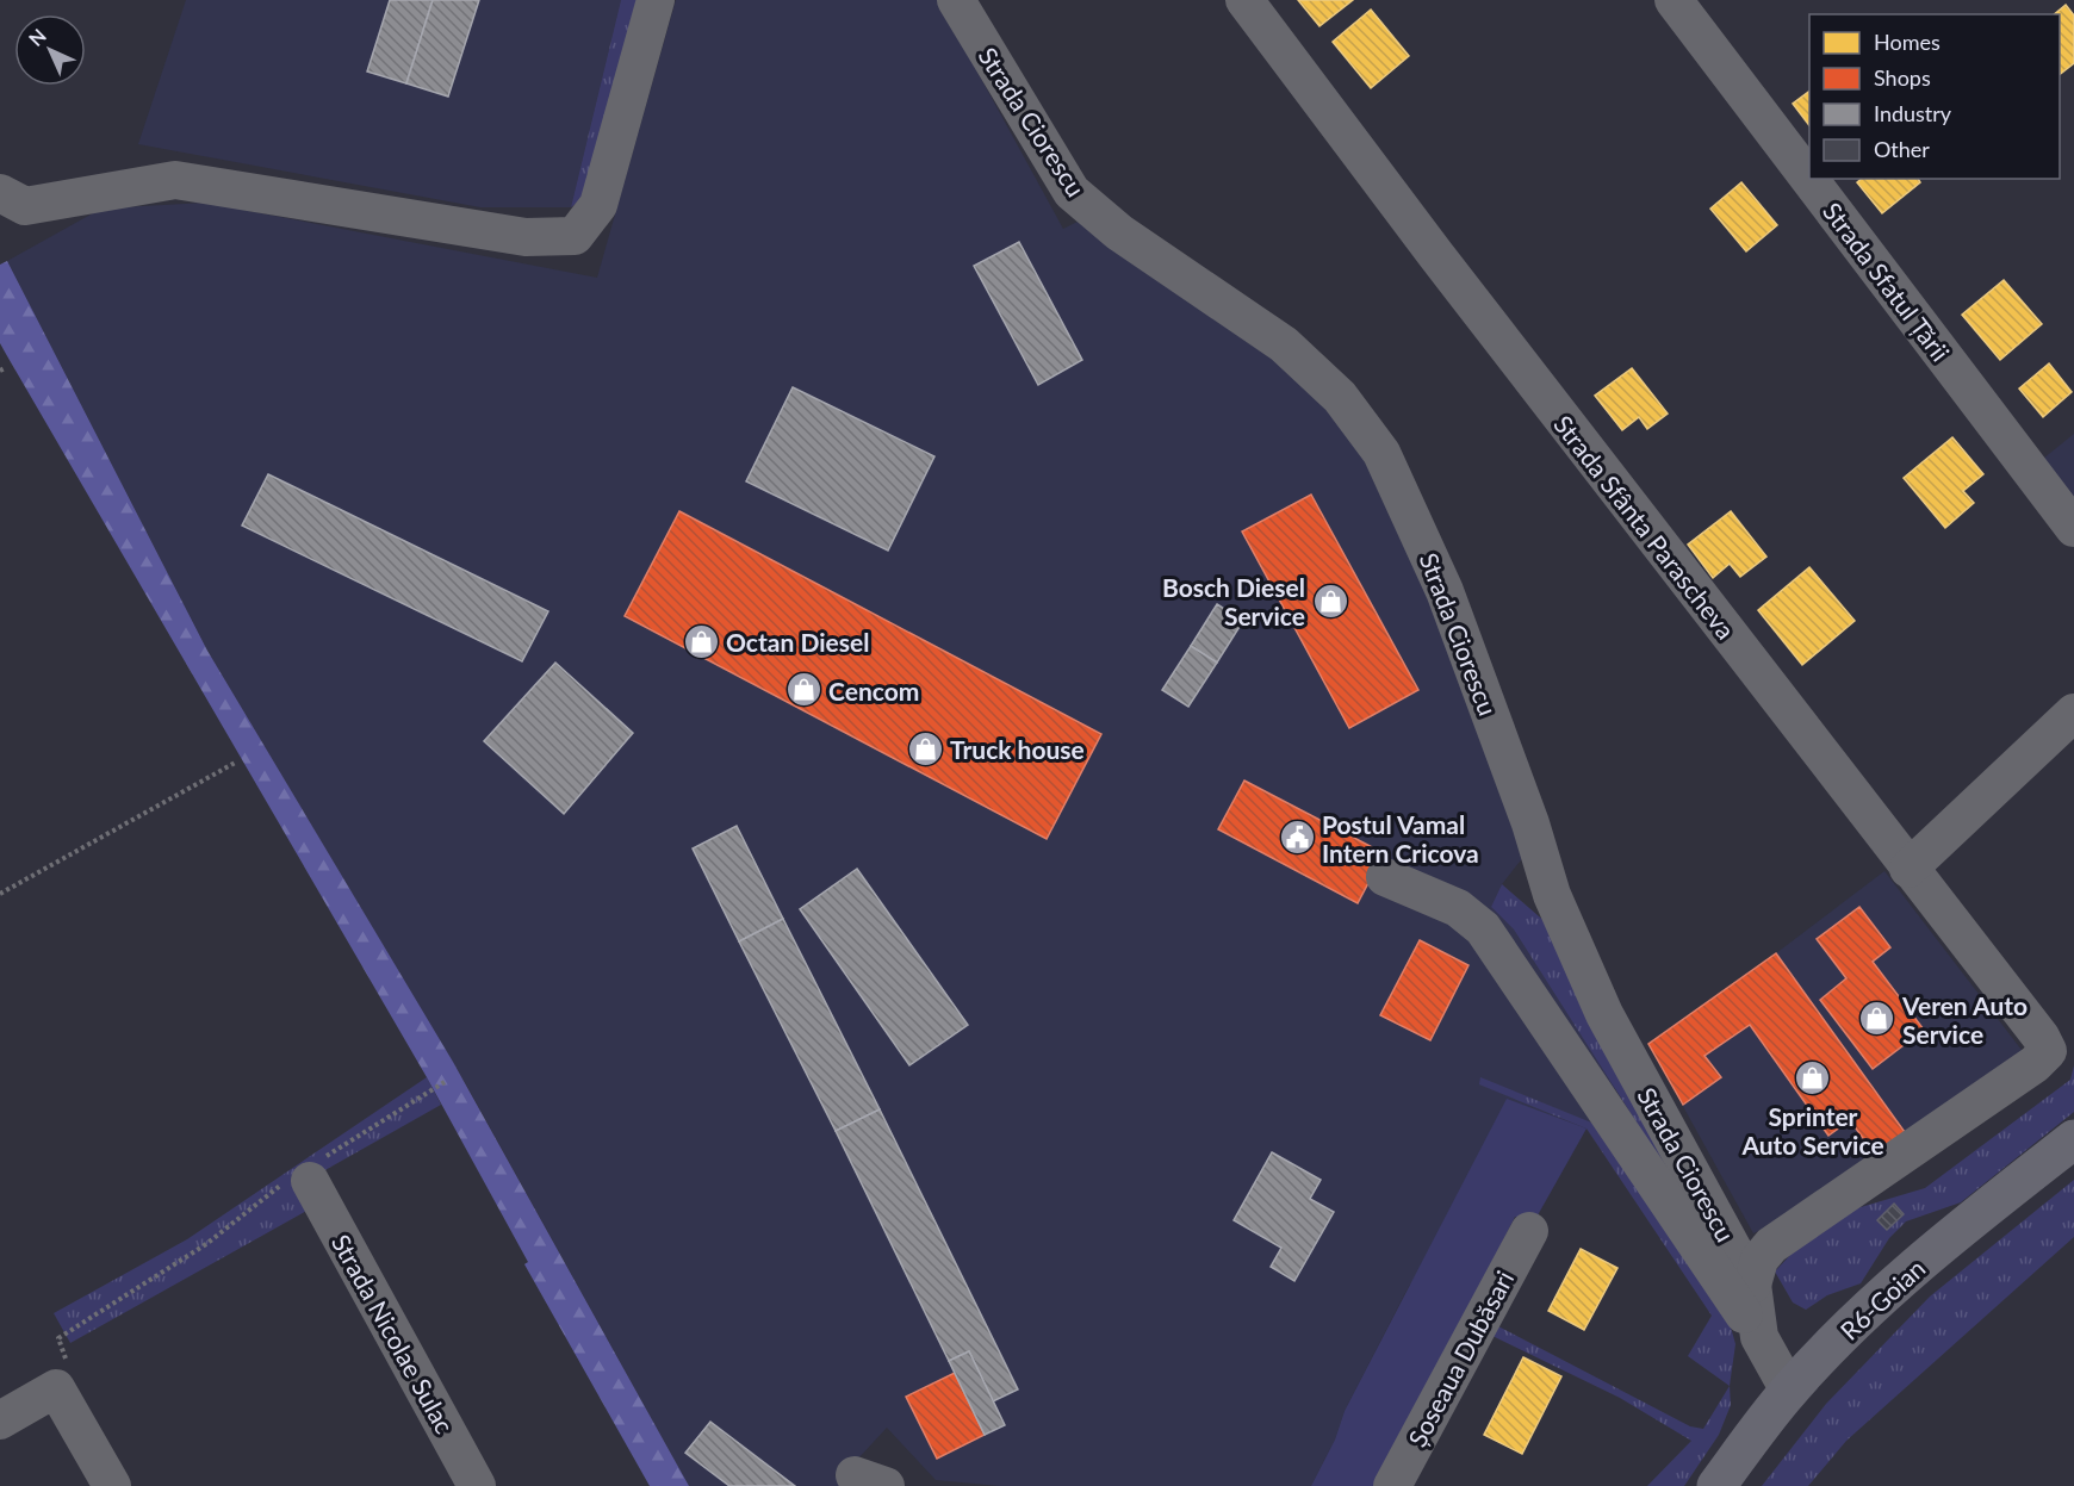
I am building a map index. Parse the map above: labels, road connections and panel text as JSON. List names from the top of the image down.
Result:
{
  "streets": {
    "main road": ["R6-Goian"],
    "street": [
      "Strada Ciorescu",
      "Strada Sfatul Țării",
      "Strada Sfânta Parascheva",
      "Strada Nicolae Sulac",
      "Șoseaua Dubăsari"
    ]
  },
  "crossings": [
    ["Strada Ciorescu", "Strada Sfânta Parascheva"],
    ["Strada Ciorescu", "R6-Goian"]
  ],
  "places": {
    "shop": [
      "Bosch Diesel Service",
      "Octan Diesel",
      "Cencom",
      "Truck house",
      "Veren Auto Service",
      "Sprinter Auto Service"
    ],
    "public building": ["Postul Vamal Intern Cricova"]
  },
  "legend": [
    "Homes",
    "Shops",
    "Industry",
    "Other"
  ],
  "north": "top left"
}
